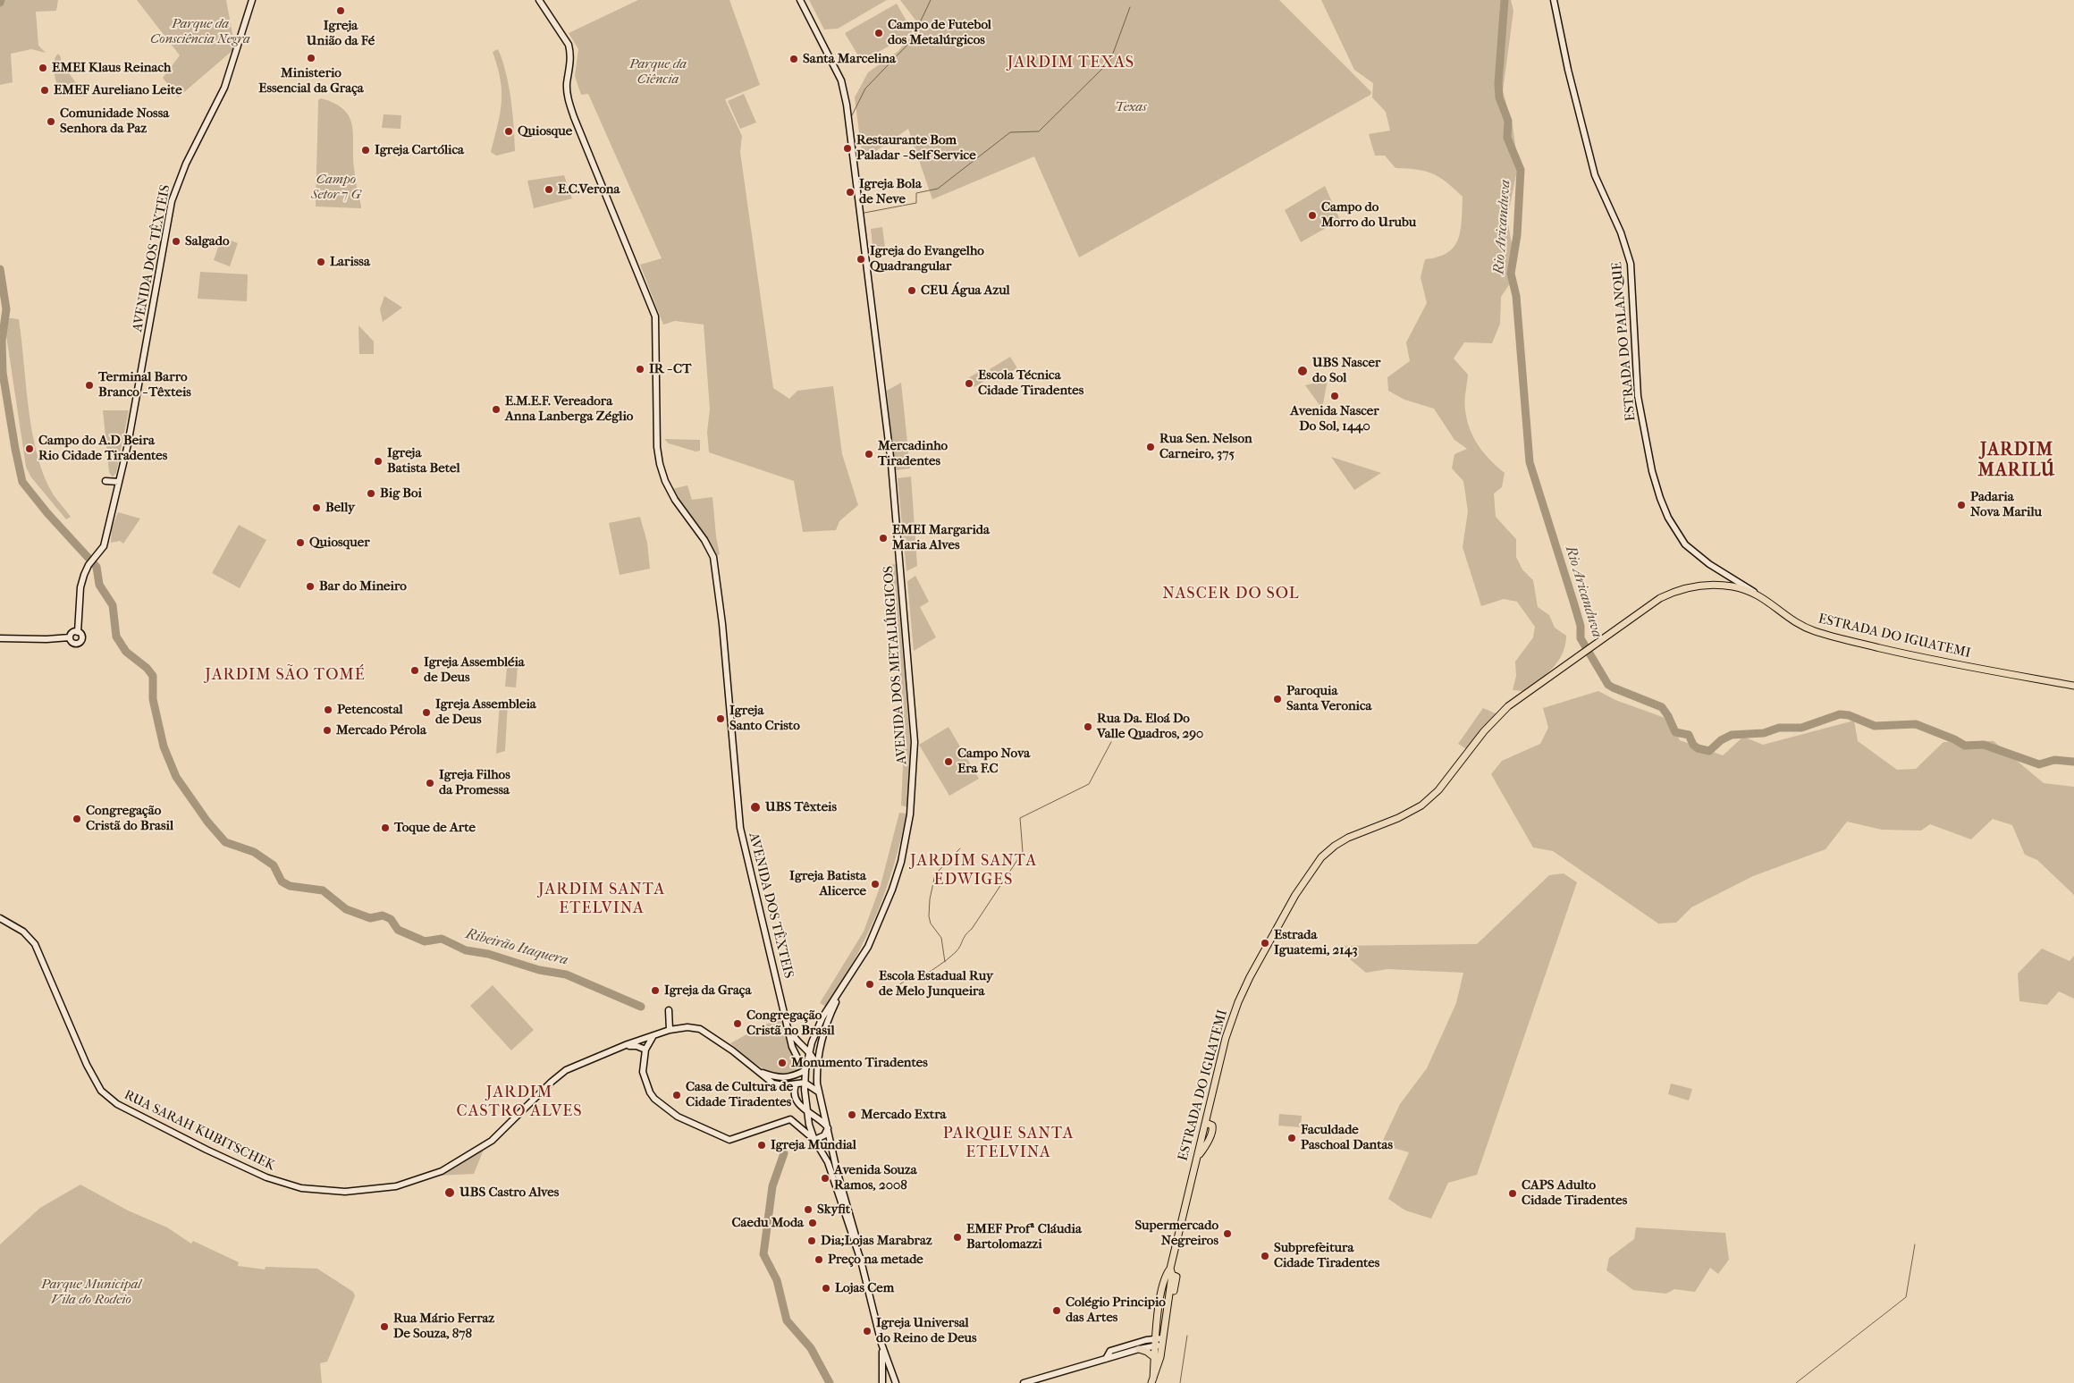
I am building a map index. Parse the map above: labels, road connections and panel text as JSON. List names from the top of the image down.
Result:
{
  "streets": {
    "main road": [
      "AVENIDA DOS TÊXTEIS",
      "ESTRADA DO PALANQUE",
      "ESTRADA DO IGUATEMI",
      "AVENIDA DOS METALÚRGICOS",
      "RUA SARAH KUBITSCHEK"
    ]
  },
  "crossings": [
    ["AVENIDA DOS TÊXTEIS", "AVENIDA DOS METALÚRGICOS"],
    ["ESTRADA DO PALANQUE", "ESTRADA DO IGUATEMI"]
  ],
  "districts": [
    "JARDIM TEXAS",
    "JARDIM MARILÚ",
    "NASCER DO SOL",
    "JARDIM SÃO TOMÉ",
    "JARDIM SANTA EDWIGES",
    "JARDIM SANTA ETELVINA",
    "JARDIM CASTRO ALVES",
    "PARQUE SANTA ETELVINA"
  ],
  "water": ["Rio Aricanduva", "Ribeirão Itaquera"],
  "parks": [
    "Parque da Consciência Negra",
    "Parque da Ciência",
    "Texas",
    "Campo Setor 7 G",
    "Parque Municipal Vila do Rodeio"
  ],
  "places": [
    "Igreja União da Fé",
    "Campo de Futebol dos Metalúrgicos",
    "Ministerio Essencial da Graça",
    "Santa Marcelina",
    "EMEI Klaus Reinach",
    "EMEF Aureliano Leite",
    "Comunidade Nossa Senhora da Paz",
    "Quiosque",
    "Restaurante Bom Paladar - Self Service",
    "Igreja Cartólica",
    "E.C.Verona",
    "Igreja Bola de Neve",
    "Campo do Morro do Urubu",
    "Salgado",
    "Igreja do Evangelho Quadrangular",
    "Larissa",
    "CEU Água Azul",
    "IR - CT",
    "UBS Nascer do Sol",
    "Escola Técnica Cidade Tiradentes",
    "Terminal Barro Branco - Têxteis",
    "Avenida Nascer Do Sol, 1440",
    "E.M.E.F. Vereadora Anna Lanberga Zéglio",
    "Rua Sen. Nelson Carneiro, 375",
    "Campo do A.D Beira Rio Cidade Tiradentes",
    "Mercadinho Tiradentes",
    "Igreja Batista Betel",
    "Big Boi",
    "Padaria Nova Marilu",
    "Belly",
    "EMEI Margarida Maria Alves",
    "Quiosquer",
    "Bar do Mineiro",
    "Igreja Assembléia de Deus",
    "Paroquia Santa Veronica",
    "Petencostal",
    "Igreja Assembleia de Deus",
    "Igreja Santo Cristo",
    "Rua Da. Eloá Do Valle Quadros, 290",
    "Mercado Pérola",
    "Campo Nova Era F.C",
    "Igreja Filhos da Promessa",
    "UBS Têxteis",
    "Congregação Cristã do Brasil",
    "Toque de Arte",
    "Igreja Batista Alicerce",
    "Estrada Iguatemi, 2143",
    "Escola Estadual Ruy de Melo Junqueira",
    "Igreja da Graça",
    "Congregação Cristã no Brasil",
    "Monumento Tiradentes",
    "Casa de Cultura de Cidade Tiradentes",
    "Mercado Extra",
    "Faculdade Paschoal Dantas",
    "Igreja Mundial",
    "Avenida Souza Ramos, 2008",
    "UBS Castro Alves",
    "CAPS Adulto Cidade Tiradentes",
    "Skyfit",
    "Caedu Moda",
    "Supermercado Negreiros",
    "EMEF Profª Cláudia Bartolomazzi",
    "Dia;Lojas Marabraz",
    "Subprefeitura Cidade Tiradentes",
    "Preço na metade",
    "Lojas Cem",
    "Colégio Principio das Artes",
    "Rua Mário Ferraz De Souza, 878",
    "Igreja Universal do Reino de Deus"
  ]
}
